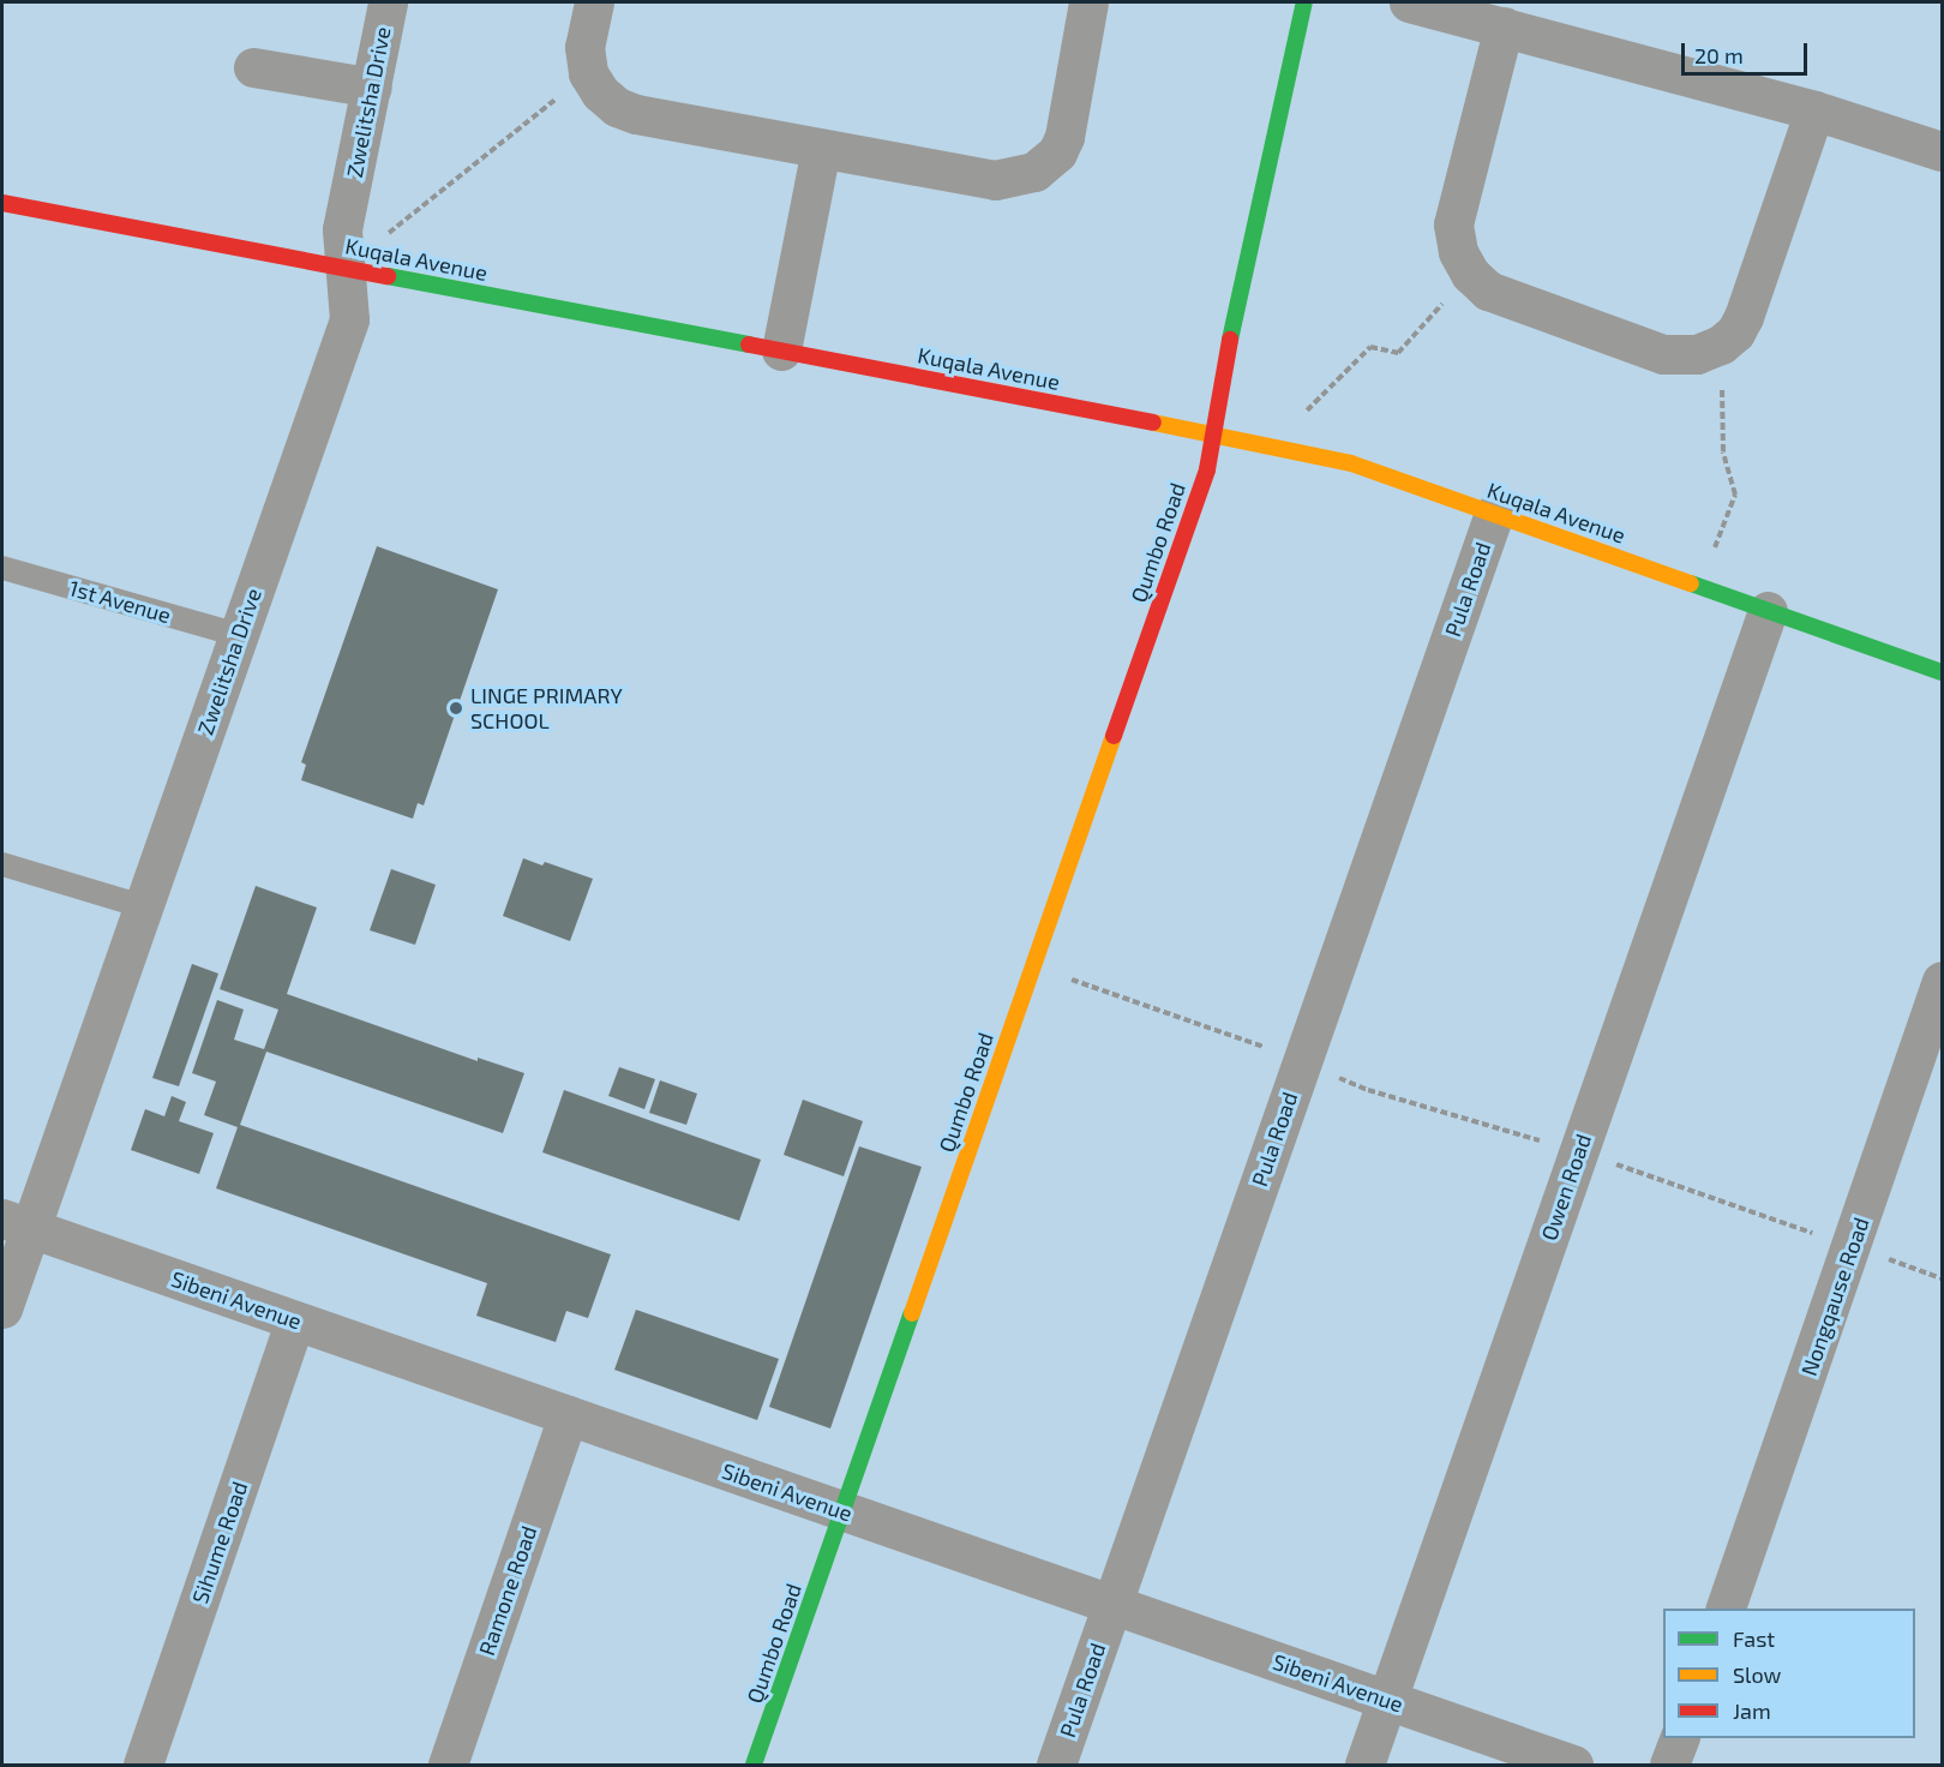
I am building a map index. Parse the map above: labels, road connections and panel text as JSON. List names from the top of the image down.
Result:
{
  "streets": {
    "street": [
      "Zwelitsha Drive",
      "Kuqala Avenue",
      "Qumbo Road",
      "Pula Road",
      "Owen Road",
      "Nongqause Road",
      "Sibeni Avenue",
      "Sihume Road",
      "Ramone Road"
    ],
    "lane": ["1st Avenue"]
  },
  "crossings": [
    ["Zwelitsha Drive", "Kuqala Avenue"],
    ["Zwelitsha Drive", "1st Avenue"],
    ["Zwelitsha Drive", "Sibeni Avenue"],
    ["Kuqala Avenue", "Qumbo Road"],
    ["Kuqala Avenue", "Pula Road"],
    ["Kuqala Avenue", "Owen Road"],
    ["Qumbo Road", "Sibeni Avenue"],
    ["Pula Road", "Sibeni Avenue"],
    ["Owen Road", "Sibeni Avenue"],
    ["Sibeni Avenue", "Sihume Road"],
    ["Sibeni Avenue", "Ramone Road"]
  ],
  "places": ["LINGE PRIMARY SCHOOL"],
  "legend": ["Fast", "Slow", "Jam"],
  "scale_bar": "20 m"
}
